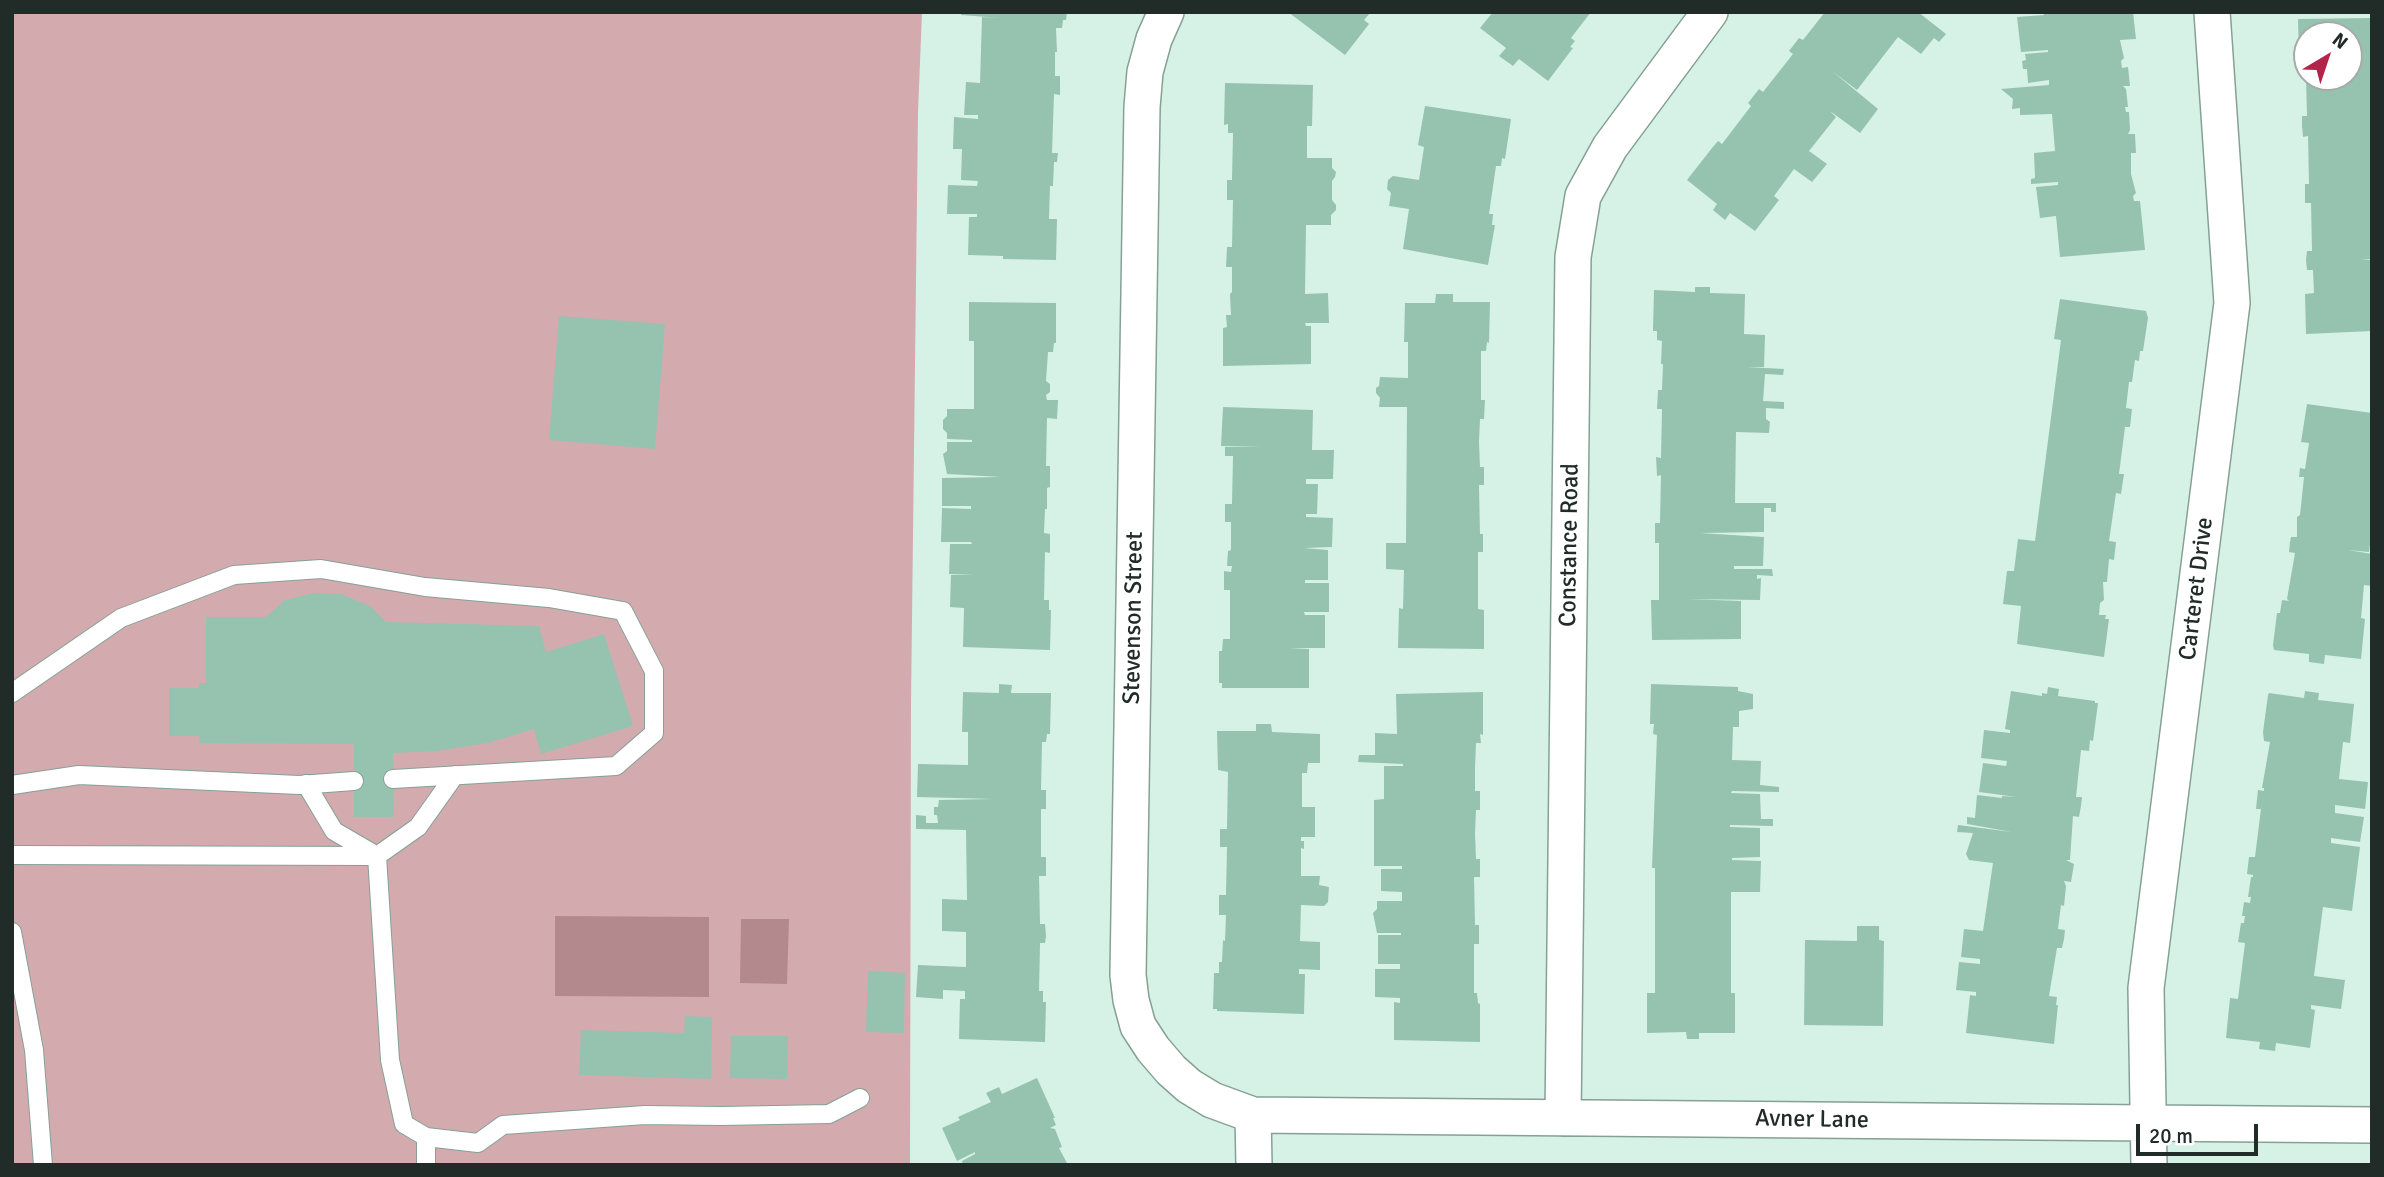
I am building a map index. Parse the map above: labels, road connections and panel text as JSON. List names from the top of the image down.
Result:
{
  "streets": {
    "street": [
      "Constance Road",
      "Carteret Drive",
      "Stevenson Street",
      "Avner Lane"
    ]
  },
  "crossings": [
    ["Constance Road", "Avner Lane"],
    ["Carteret Drive", "Avner Lane"],
    ["Stevenson Street", "Avner Lane"]
  ],
  "scale_bar": "20 m",
  "north": "top right"
}
